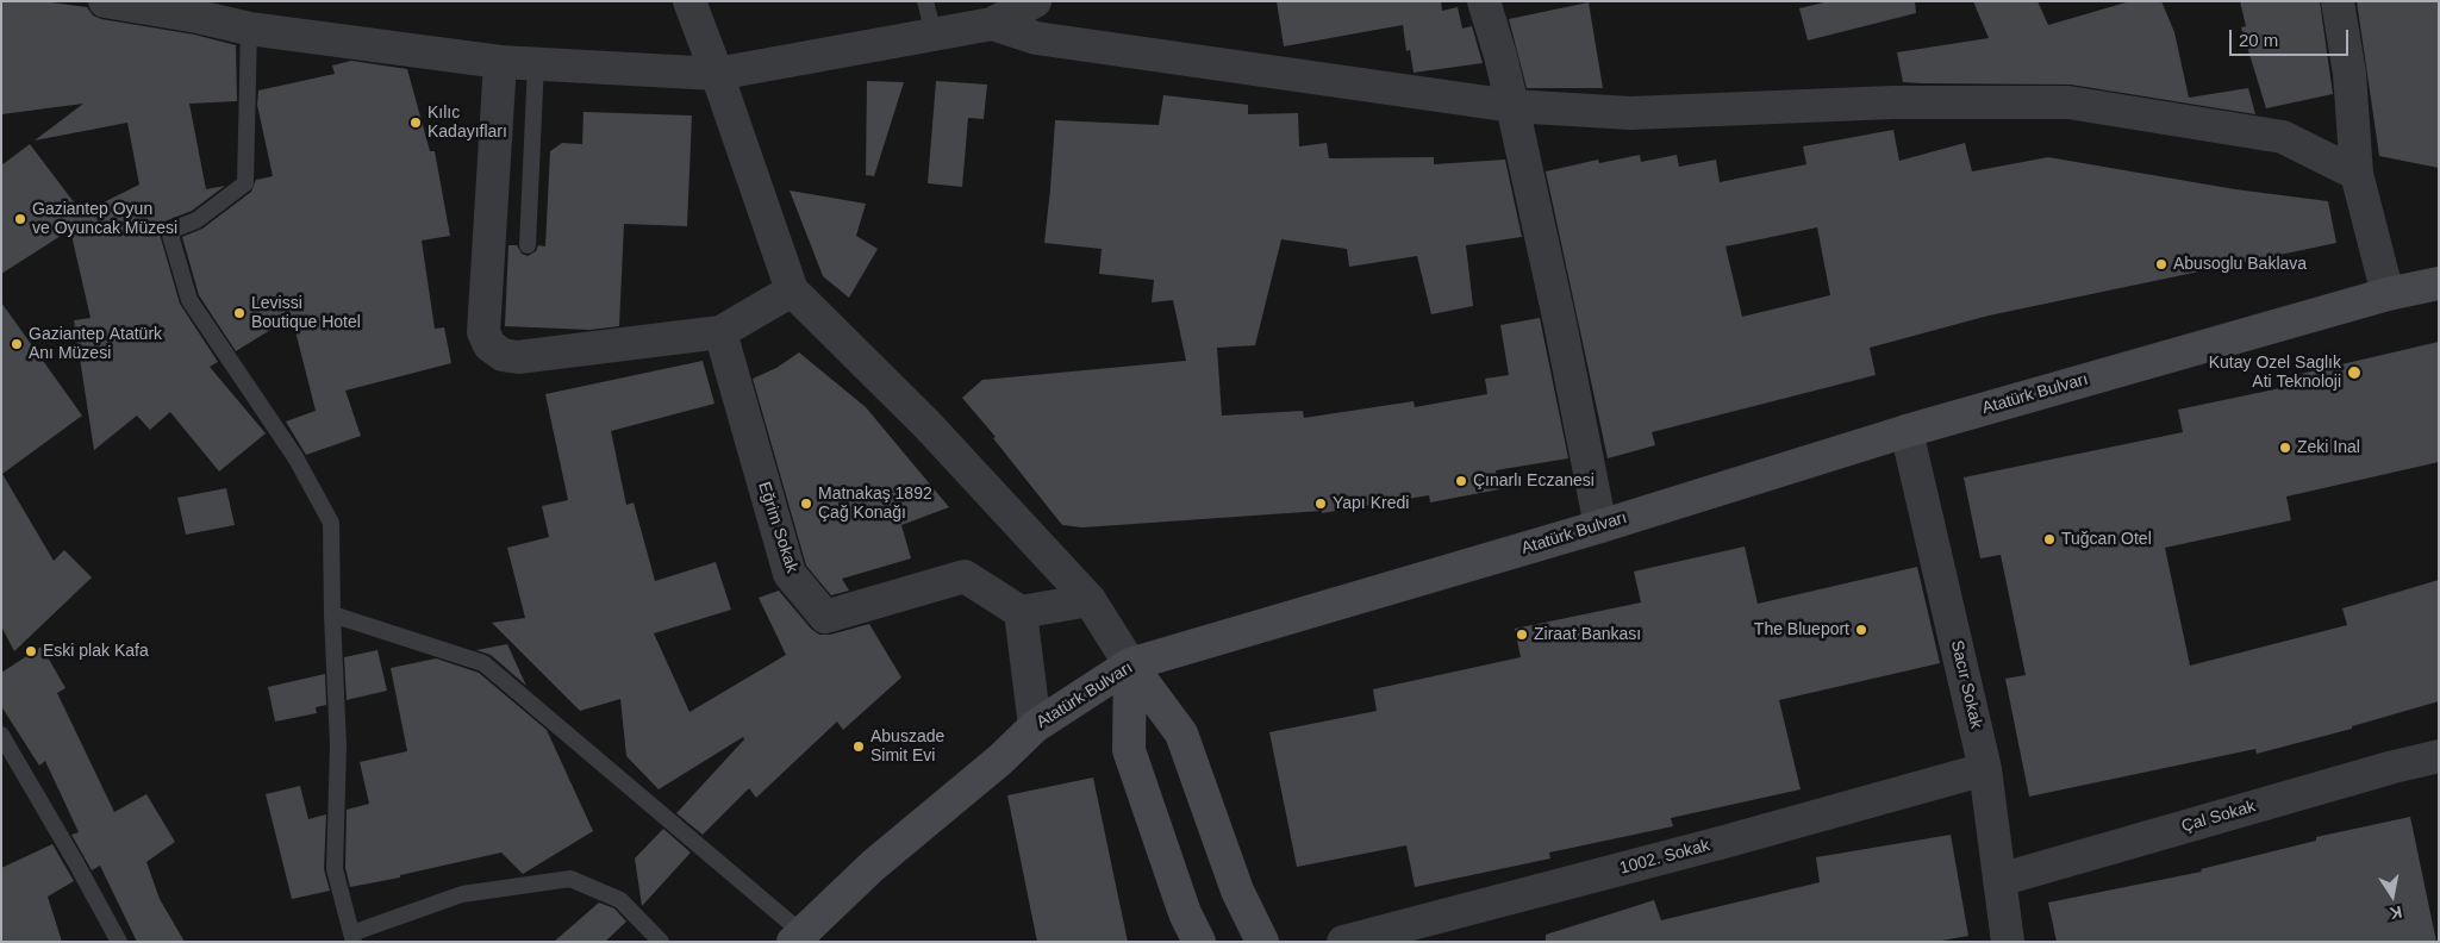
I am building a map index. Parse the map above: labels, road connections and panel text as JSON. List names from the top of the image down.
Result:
{
  "streets": {
    "main road": ["Atatürk Bulvarı"],
    "street": [
      "Eğrim Sokak",
      "Sacır Sokak",
      "Çal Sokak",
      "1002. Sokak"
    ]
  },
  "crossings": [
    ["Atatürk Bulvarı", "Sacır Sokak"],
    ["Sacır Sokak", "Çal Sokak"],
    ["Sacır Sokak", "1002. Sokak"]
  ],
  "places": [
    "Kılıc Kadayıfları",
    "Gaziantep Oyun ve Oyuncak Müzesi",
    "Abusoglu Baklava",
    "Levissi Boutique Hotel",
    "Gaziantep Atatürk Anı Müzesi",
    "Kutay Ozel Saglık Ati Teknoloji",
    "Zeki Inal",
    "Çınarlı Eczanesi",
    "Matnakaş 1892 Çağ Konağı",
    "Yapı Kredi",
    "Tuğcan Otel",
    "The Blueport",
    "Ziraat Bankası",
    "Eski plak Kafa",
    "Abuszade Simit Evi"
  ],
  "scale_bar": "20 m",
  "north": "bottom"
}
